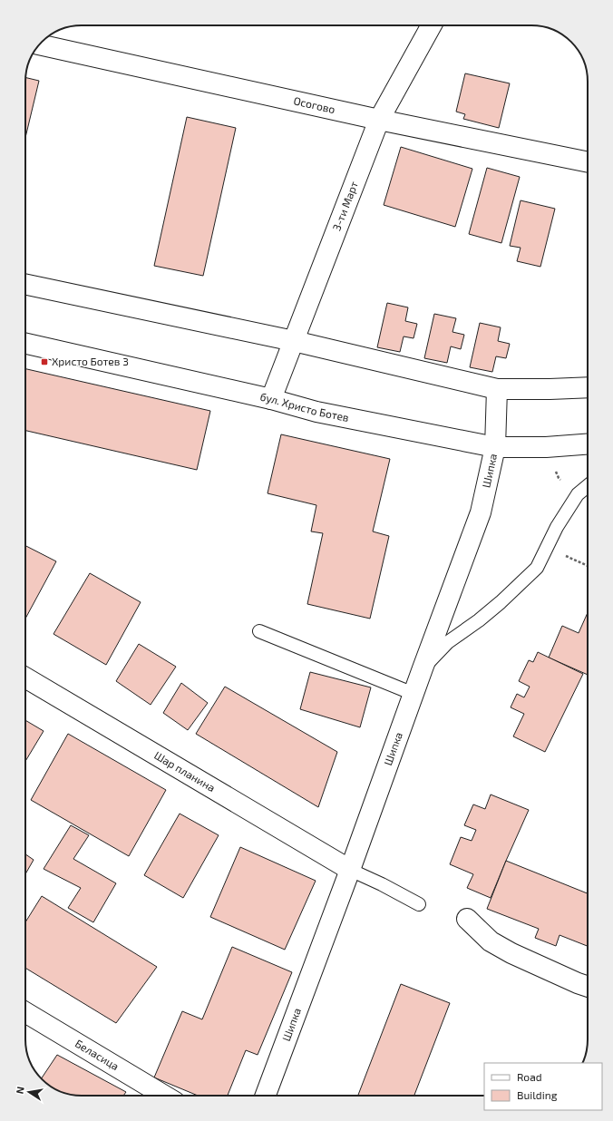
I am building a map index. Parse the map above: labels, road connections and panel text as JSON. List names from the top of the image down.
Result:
{
  "streets": {
    "street": [
      "Осогово",
      "3-ти Март",
      "бул. Христо Ботев",
      "Шипка",
      "Шар планина",
      "Беласица"
    ]
  },
  "crossings": [
    ["Осогово", "3-ти Март"],
    ["3-ти Март", "бул. Христо Ботев"],
    ["бул. Христо Ботев", "Шипка"],
    ["Шипка", "Шар планина"]
  ],
  "places": {
    "transit": ["Христо Ботев 3"]
  },
  "legend": ["Road", "Building"],
  "north": "left"
}
